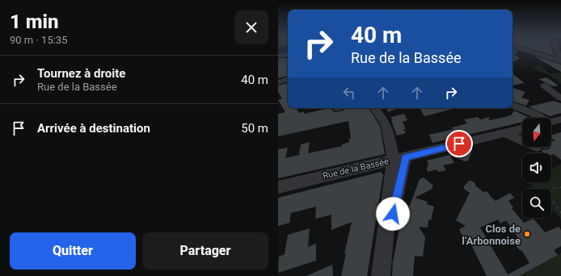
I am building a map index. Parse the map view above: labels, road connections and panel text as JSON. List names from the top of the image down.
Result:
{
  "streets": {
    "street": ["Rue de la Bassée"]
  },
  "places": ["Clos de l’Arbonnoise"],
  "north": "bottom",
  "page": {
    "heading": ["1 min", "90 m · 15:35"],
    "turn": ["40 m", "Rue de la Bassée"],
    "list": [
      {
        "name": "Tournez à droite",
        "note": "Rue de la Bassée",
        "value": "40 m"
      },
      {
        "name": "Arrivée à destination",
        "value": "50 m"
      }
    ],
    "buttons": ["Quitter", "Partager"]
  }
}
